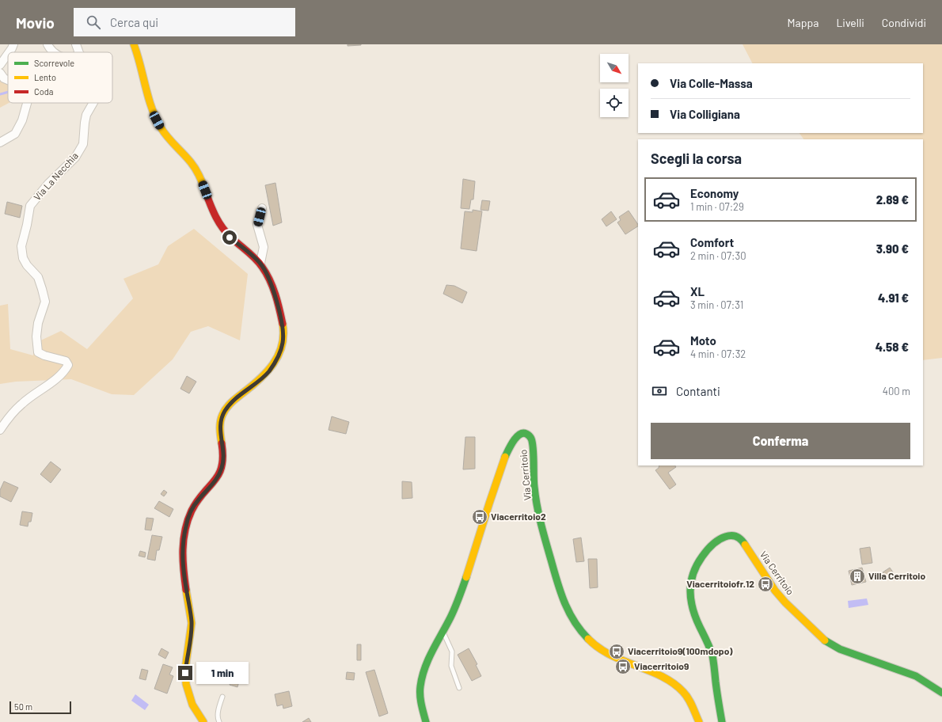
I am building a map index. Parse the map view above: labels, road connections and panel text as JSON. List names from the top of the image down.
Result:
{
  "streets": {
    "street": ["Via La Necchia", "Via Cerritoio"]
  },
  "places": {
    "bus stop": [
      "Viacerritoio2",
      "Viacerritoiofr.12",
      "Viacerritoio9(100mdopo)",
      "Viacerritoio9"
    ],
    "building": ["Villa Cerritoio"]
  },
  "legend": ["Scorrevole", "Lento", "Coda"],
  "scale_bar": "50 m",
  "north": "bottom right",
  "page": {
    "header": "Movio",
    "search": "Cerca qui",
    "nav": ["Mappa", "Livelli", "Condividi"],
    "banner": ["Via Colle-Massa", "Via Colligiana"],
    "heading": "Scegli la corsa",
    "list": [
      {
        "name": "Economy",
        "note": "1 min · 07:29",
        "value": "2.89 €"
      },
      {
        "name": "Comfort",
        "note": "2 min · 07:30",
        "value": "3.90 €"
      },
      {
        "name": "XL",
        "note": "3 min · 07:31",
        "value": "4.91 €"
      },
      {
        "name": "Moto",
        "note": "4 min · 07:32",
        "value": "4.58 €"
      }
    ],
    "pay": ["Contanti", "400 m"],
    "buttons": "Conferma",
    "bubble": "1 min",
    "scale": "50 m"
  }
}
